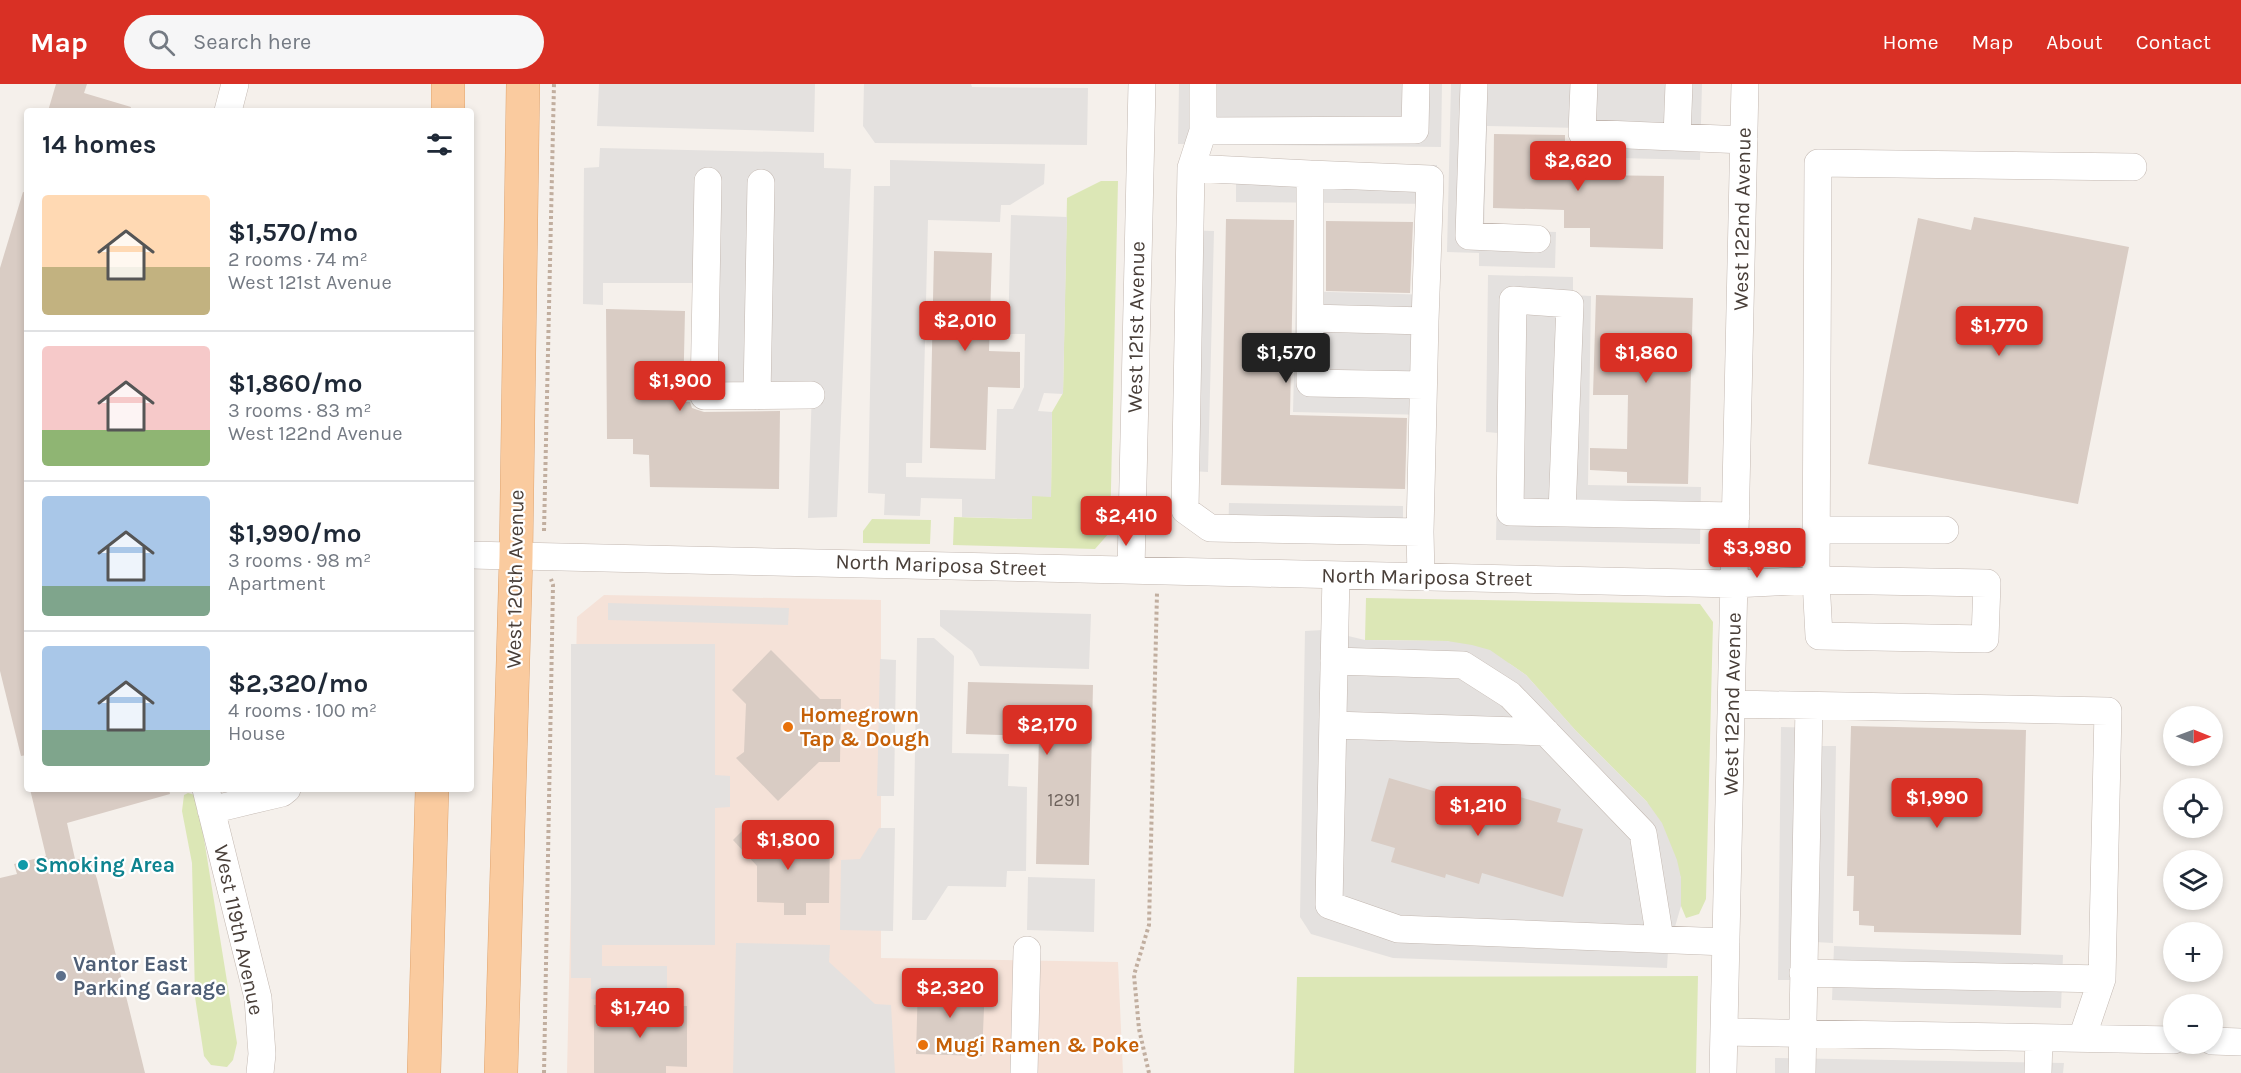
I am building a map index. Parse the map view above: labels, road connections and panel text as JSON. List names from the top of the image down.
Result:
{
  "streets": {
    "main road": ["West 120th Avenue"],
    "street": [
      "West 122nd Avenue",
      "West 121st Avenue",
      "North Mariposa Street",
      "West 119th Avenue"
    ]
  },
  "crossings": [
    ["West 122nd Avenue", "North Mariposa Street"],
    ["West 121st Avenue", "North Mariposa Street"],
    ["North Mariposa Street", "West 120th Avenue"]
  ],
  "places": [
    "Homegrown Tap & Dough",
    "Smoking Area",
    "Vantor East Parking Garage",
    "Mugi Ramen & Poke"
  ],
  "house_numbers": ["1291"],
  "north": "right",
  "page": {
    "header": "Map",
    "search": "Search here",
    "nav": [
      "Home",
      "Map",
      "About",
      "Contact"
    ],
    "heading": "14 homes",
    "price": [
      "$2,620",
      "$2,010",
      "$1,770",
      "$1,570",
      "$1,860",
      "$1,900",
      "$2,410",
      "$3,980",
      "$2,170",
      "$1,990",
      "$1,210",
      "$1,800",
      "$2,320",
      "$1,740"
    ],
    "list": [
      {
        "name": "$1,570/mo",
        "note": "2 rooms · 74 m² · West 121st Avenue"
      },
      {
        "name": "$1,860/mo",
        "note": "3 rooms · 83 m² · West 122nd Avenue"
      },
      {
        "name": "$1,990/mo",
        "note": "3 rooms · 98 m² · Apartment"
      },
      {
        "name": "$2,320/mo",
        "note": "4 rooms · 100 m² · House"
      }
    ],
    "map_buttons": ["+", "−"]
  }
}
